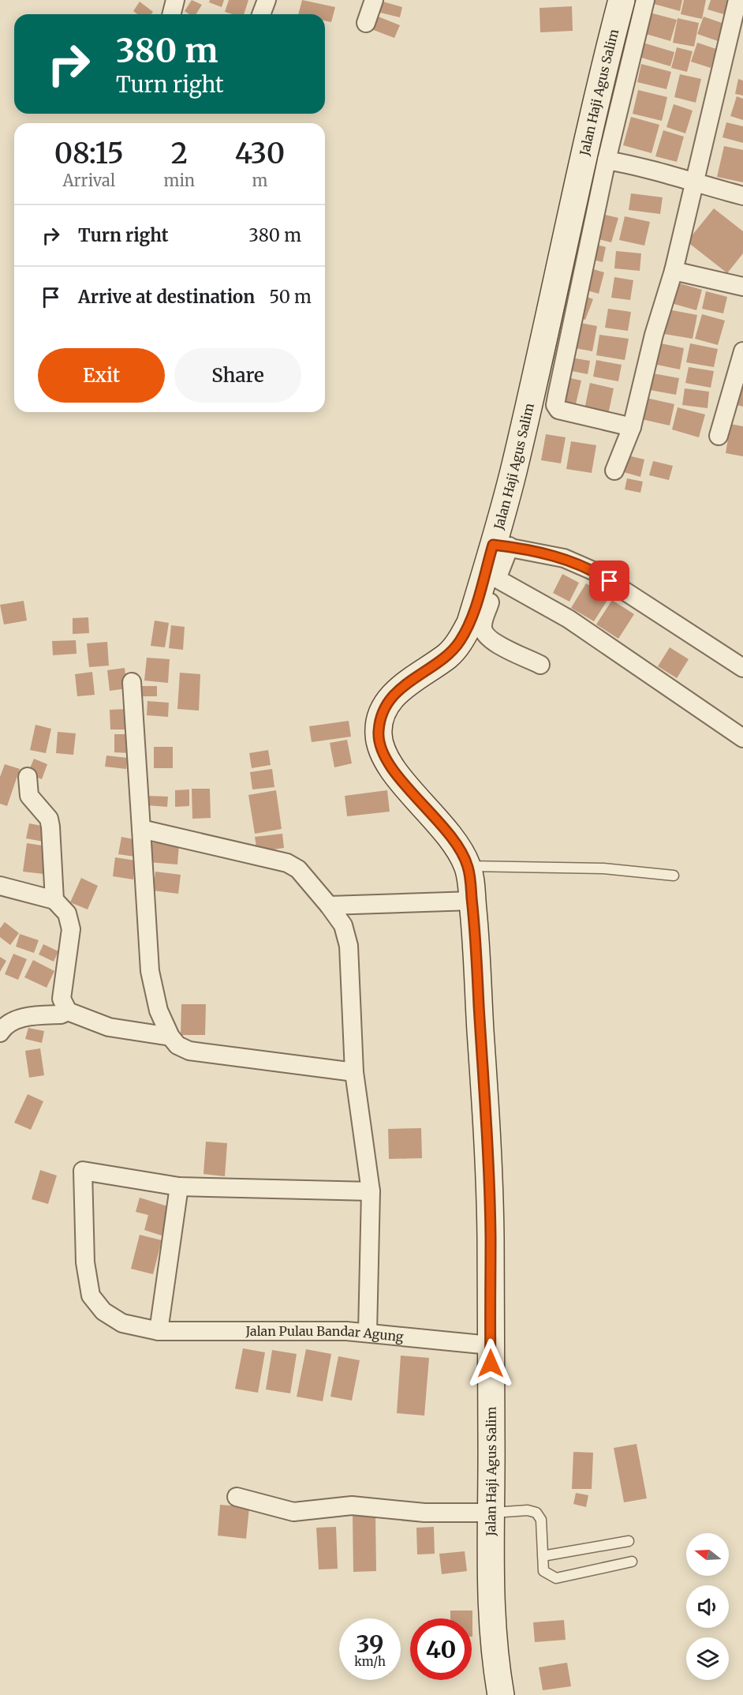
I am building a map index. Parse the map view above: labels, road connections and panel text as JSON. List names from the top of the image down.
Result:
{
  "streets": {
    "street": ["Jalan Haji Agus Salim", "Jalan Pulau Bandar Agung"]
  },
  "crossings": [
    ["Jalan Haji Agus Salim", "Jalan Pulau Bandar Agung"]
  ],
  "north": "left",
  "page": {
    "turn": ["380 m", "Turn right"],
    "eta": [
      "08:15",
      "Arrival",
      "2",
      "min",
      "430",
      "m"
    ],
    "list": [
      {
        "name": "Turn right",
        "value": "380 m"
      },
      {
        "name": "Arrive at destination",
        "value": "50 m"
      }
    ],
    "buttons": ["Exit", "Share"],
    "speed": "39 km/h",
    "limit": "40"
  }
}
